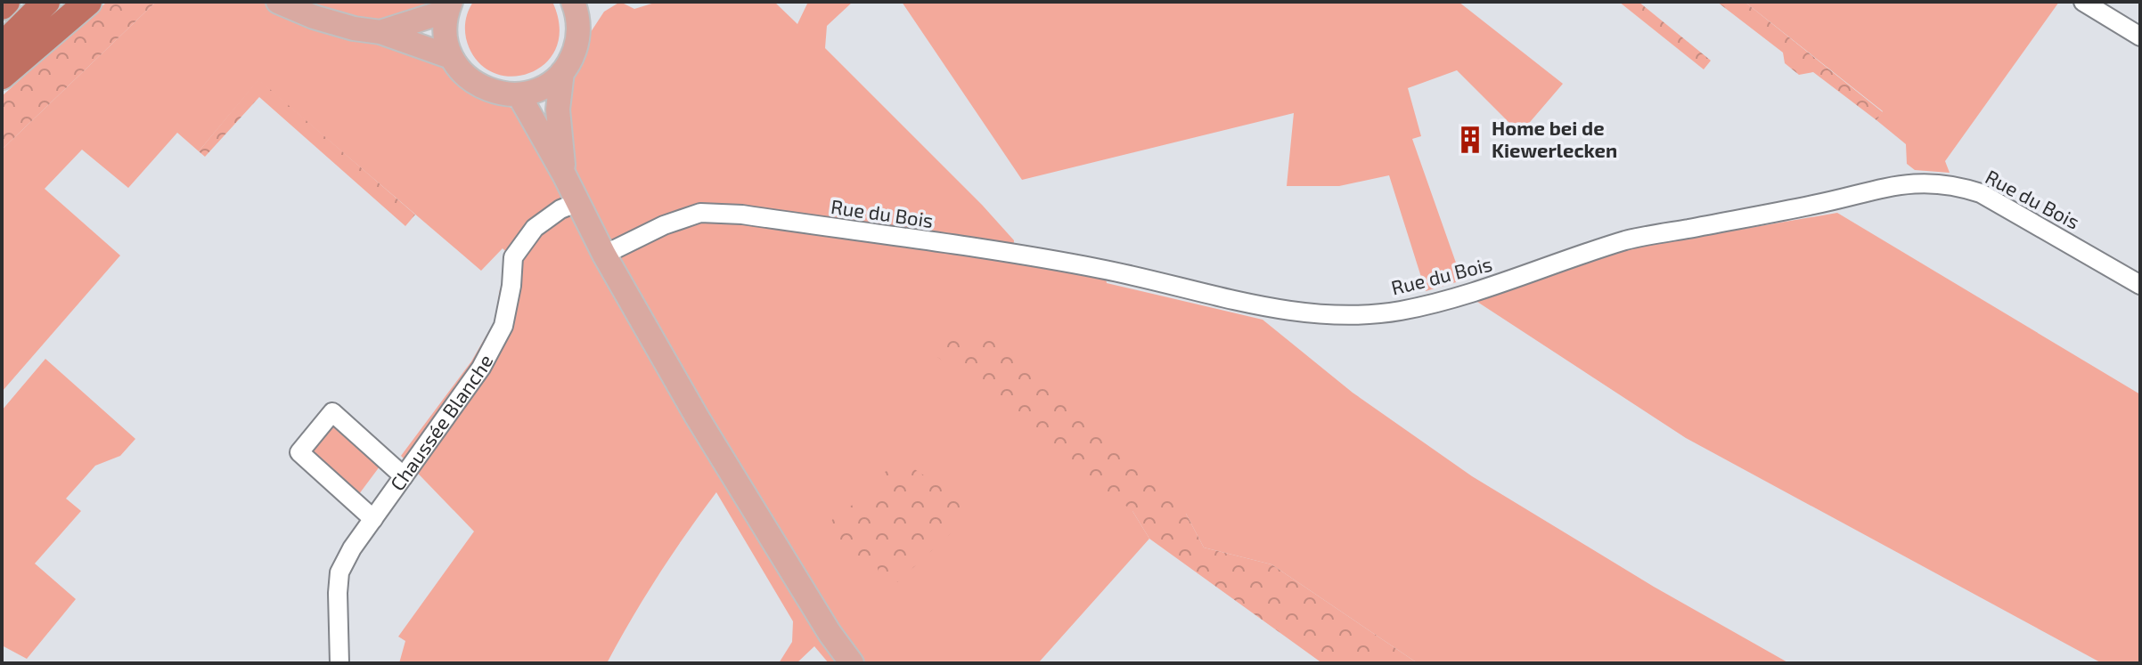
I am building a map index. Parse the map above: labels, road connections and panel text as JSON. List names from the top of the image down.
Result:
{
  "streets": {
    "street": ["Rue du Bois", "Chaussée Blanche"]
  },
  "places": {
    "building": ["Home bei de Kiewerlecken"]
  }
}
